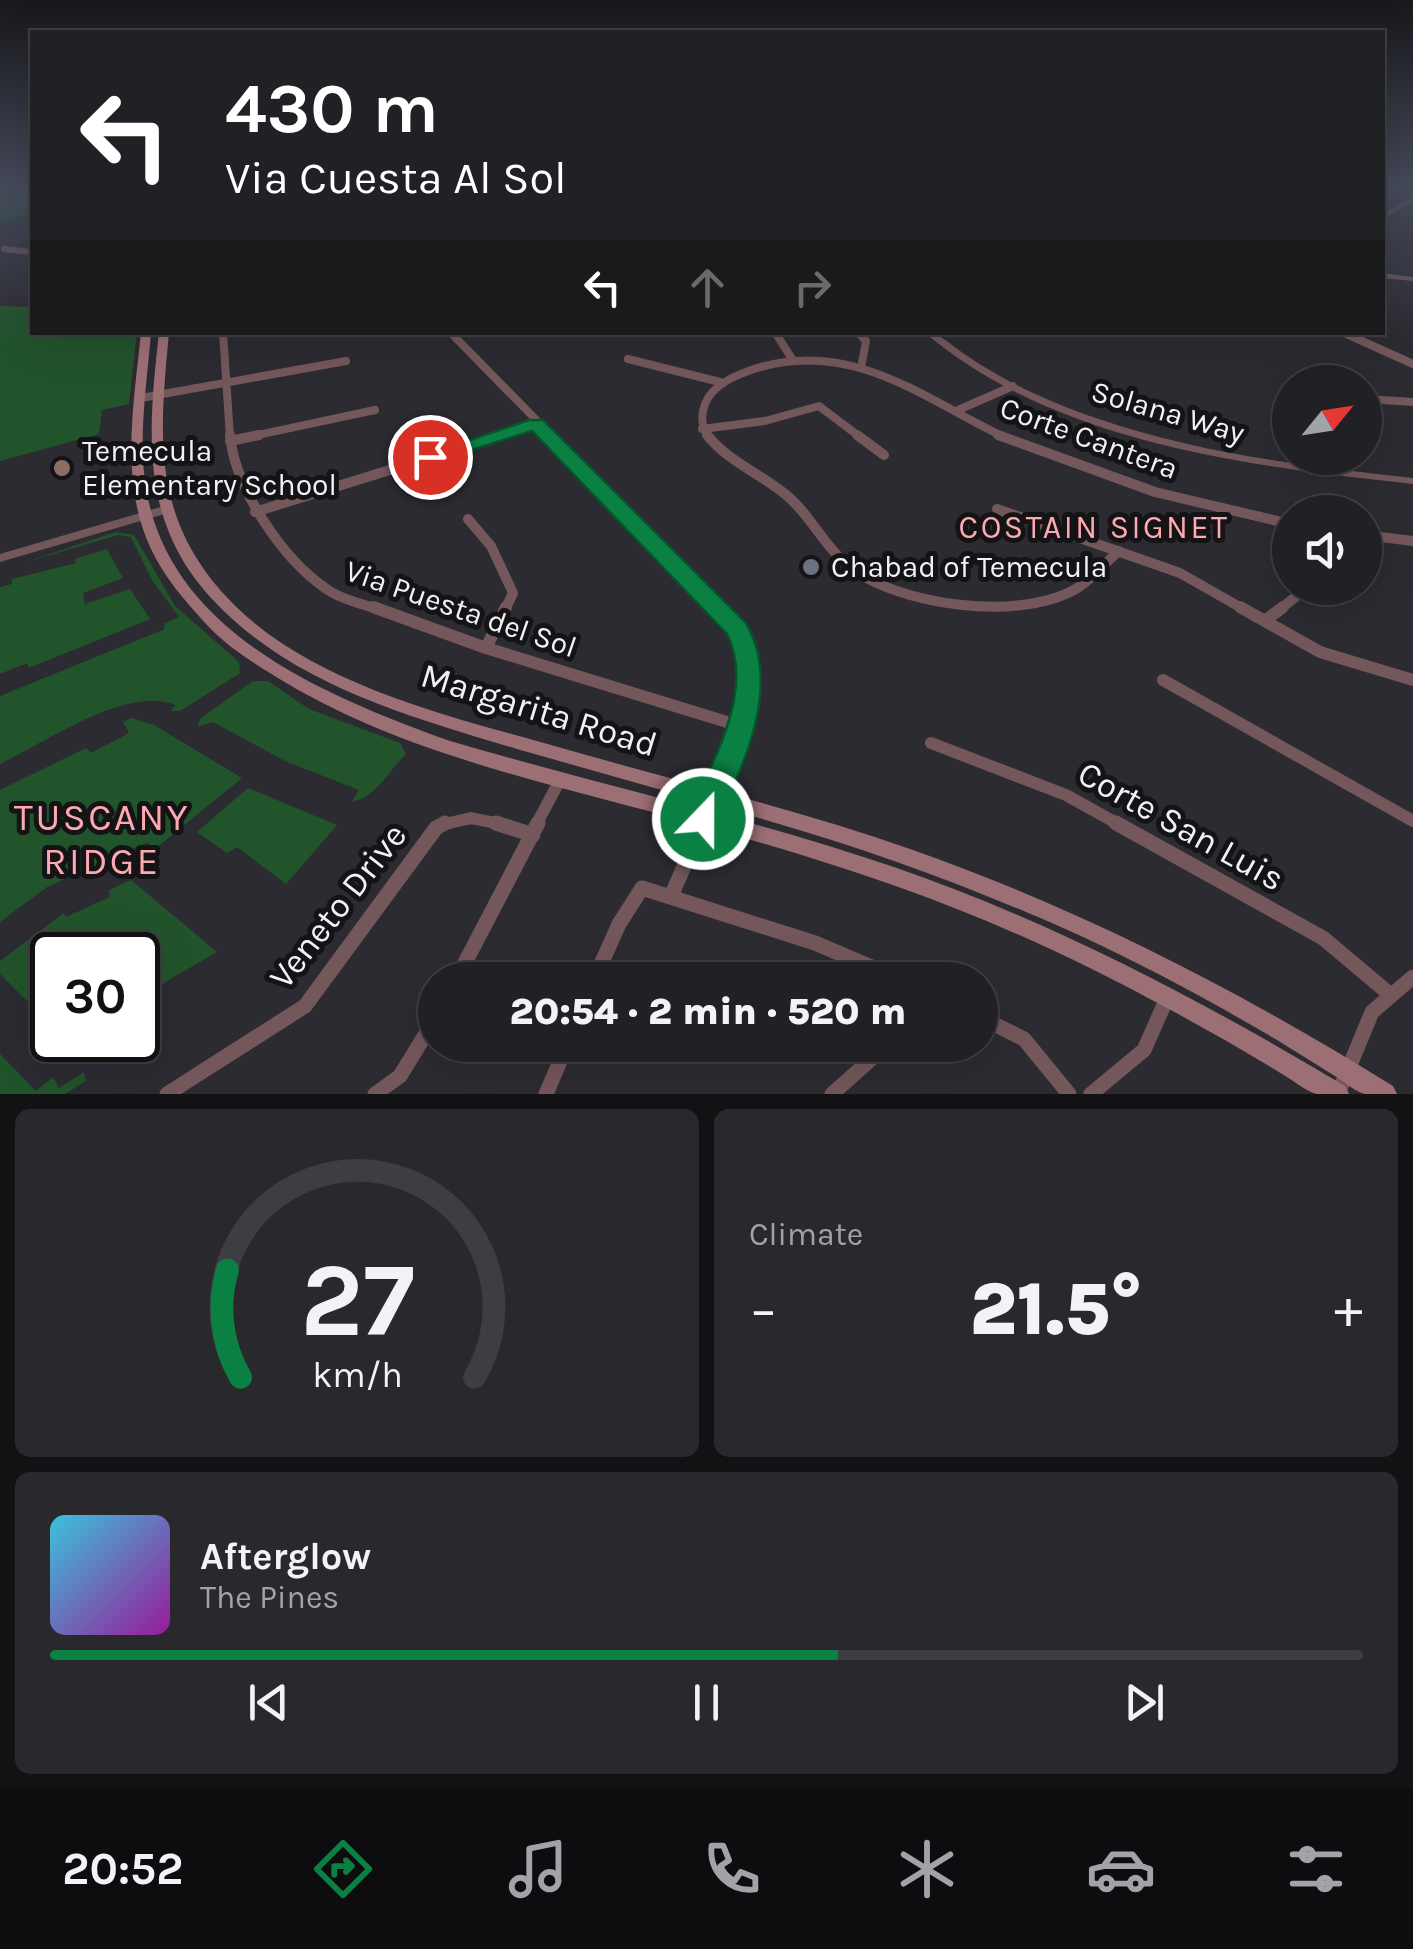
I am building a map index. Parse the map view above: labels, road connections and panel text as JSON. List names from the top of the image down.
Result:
{
  "streets": {
    "main road": ["Margarita Road"],
    "street": [
      "Solana Way",
      "Corte Cantera",
      "Via Puesta del Sol",
      "Corte San Luis",
      "Veneto Drive"
    ]
  },
  "districts": ["COSTAIN SIGNET", "TUSCANY RIDGE"],
  "places": ["Temecula Elementary School", "Chabad of Temecula"],
  "north": "top right",
  "page": {
    "turn": ["430 m", "Via Cuesta Al Sol"],
    "limit": "30",
    "trip": "20:54 · 2 min · 520 m",
    "tile": "Climate",
    "heat": ["−", "21.5°", "+"],
    "song": ["Afterglow", "The Pines"],
    "tabs": "20:52",
    "gauge": ["27", "km/h"]
  }
}
